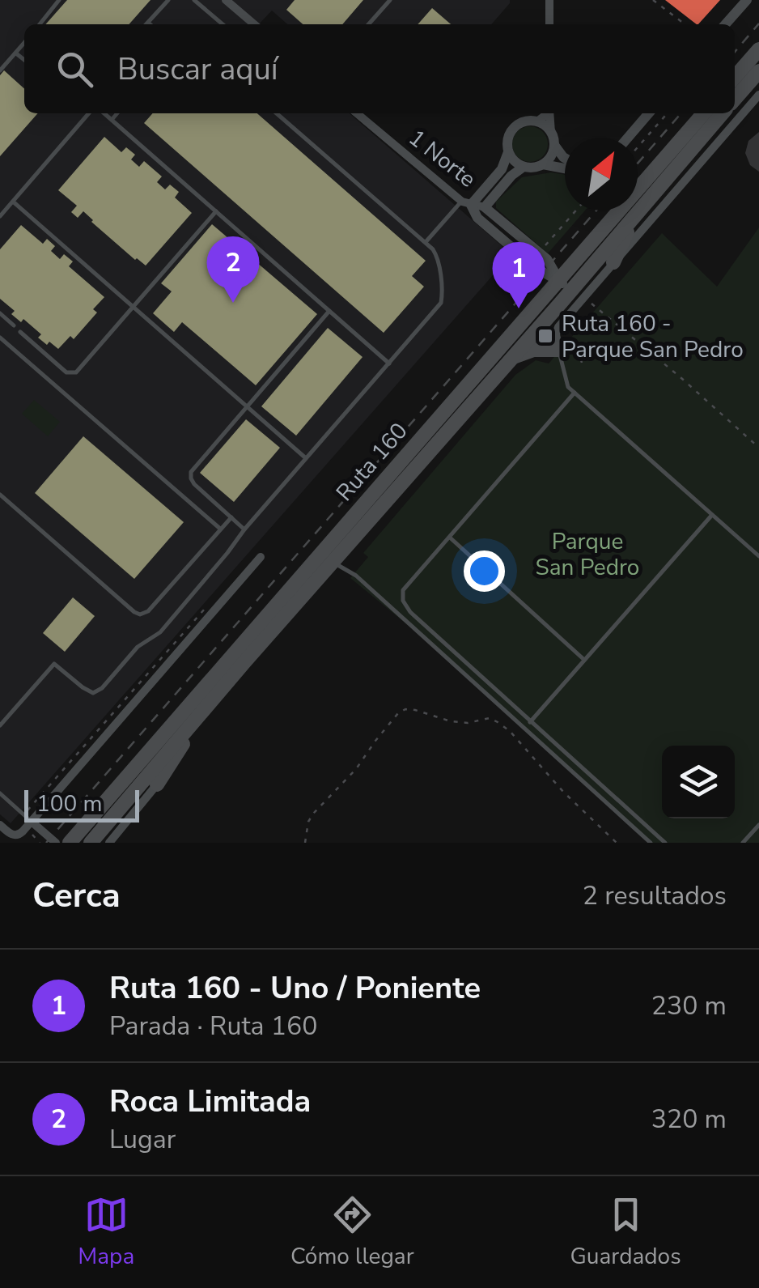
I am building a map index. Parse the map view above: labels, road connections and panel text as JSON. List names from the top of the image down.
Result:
{
  "streets": {
    "highway": ["Ruta 160"],
    "street": ["1 Norte"]
  },
  "crossings": [
    ["1 Norte", "Ruta 160"]
  ],
  "parks": ["Parque San Pedro"],
  "places": {
    "transit": ["Ruta 160 - Parque San Pedro"]
  },
  "scale_bar": "100 m",
  "north": "top right",
  "page": {
    "search": "Buscar aquí",
    "pins": ["2", "1"],
    "scale": "100 m",
    "heading": ["Cerca", "2 resultados"],
    "list": [
      {
        "mark": "1",
        "name": "Ruta 160 - Uno / Poniente",
        "note": "Parada · Ruta 160",
        "value": "230 m"
      },
      {
        "mark": "2",
        "name": "Roca Limitada",
        "note": "Lugar",
        "value": "320 m"
      }
    ],
    "nav": ["Mapa", "Cómo llegar", "Guardados"]
  }
}
